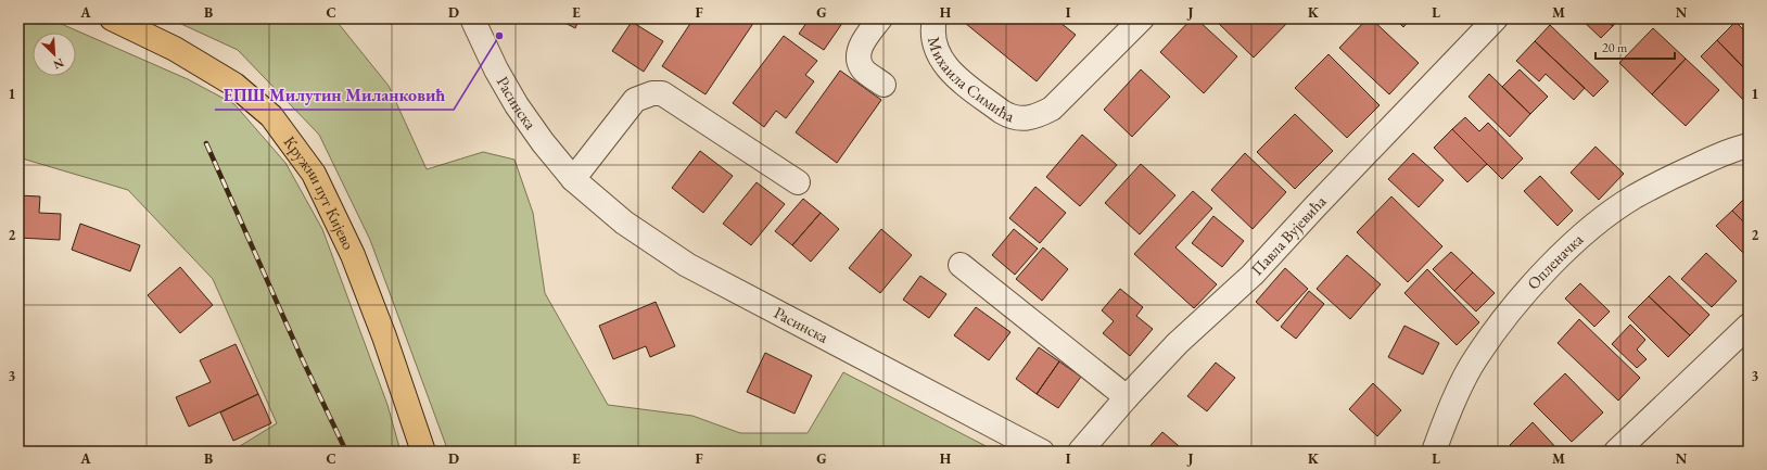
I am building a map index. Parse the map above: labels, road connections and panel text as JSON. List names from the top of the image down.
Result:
{
  "streets": {
    "main road": ["Кружни пут Кијево"],
    "street": [
      "Михаила Симића",
      "Расинска",
      "Павла Вујевића",
      "Опленачка"
    ]
  },
  "places": ["ЕПШ Милутин Миланковић"],
  "scale_bar": "20 m",
  "north": "bottom right",
  "grid": {
    "columns": [
      "A",
      "B",
      "C",
      "D",
      "E",
      "F",
      "G",
      "H",
      "I",
      "J",
      "K",
      "L",
      "M",
      "N"
    ],
    "rows": ["1", "2", "3"]
  }
}
